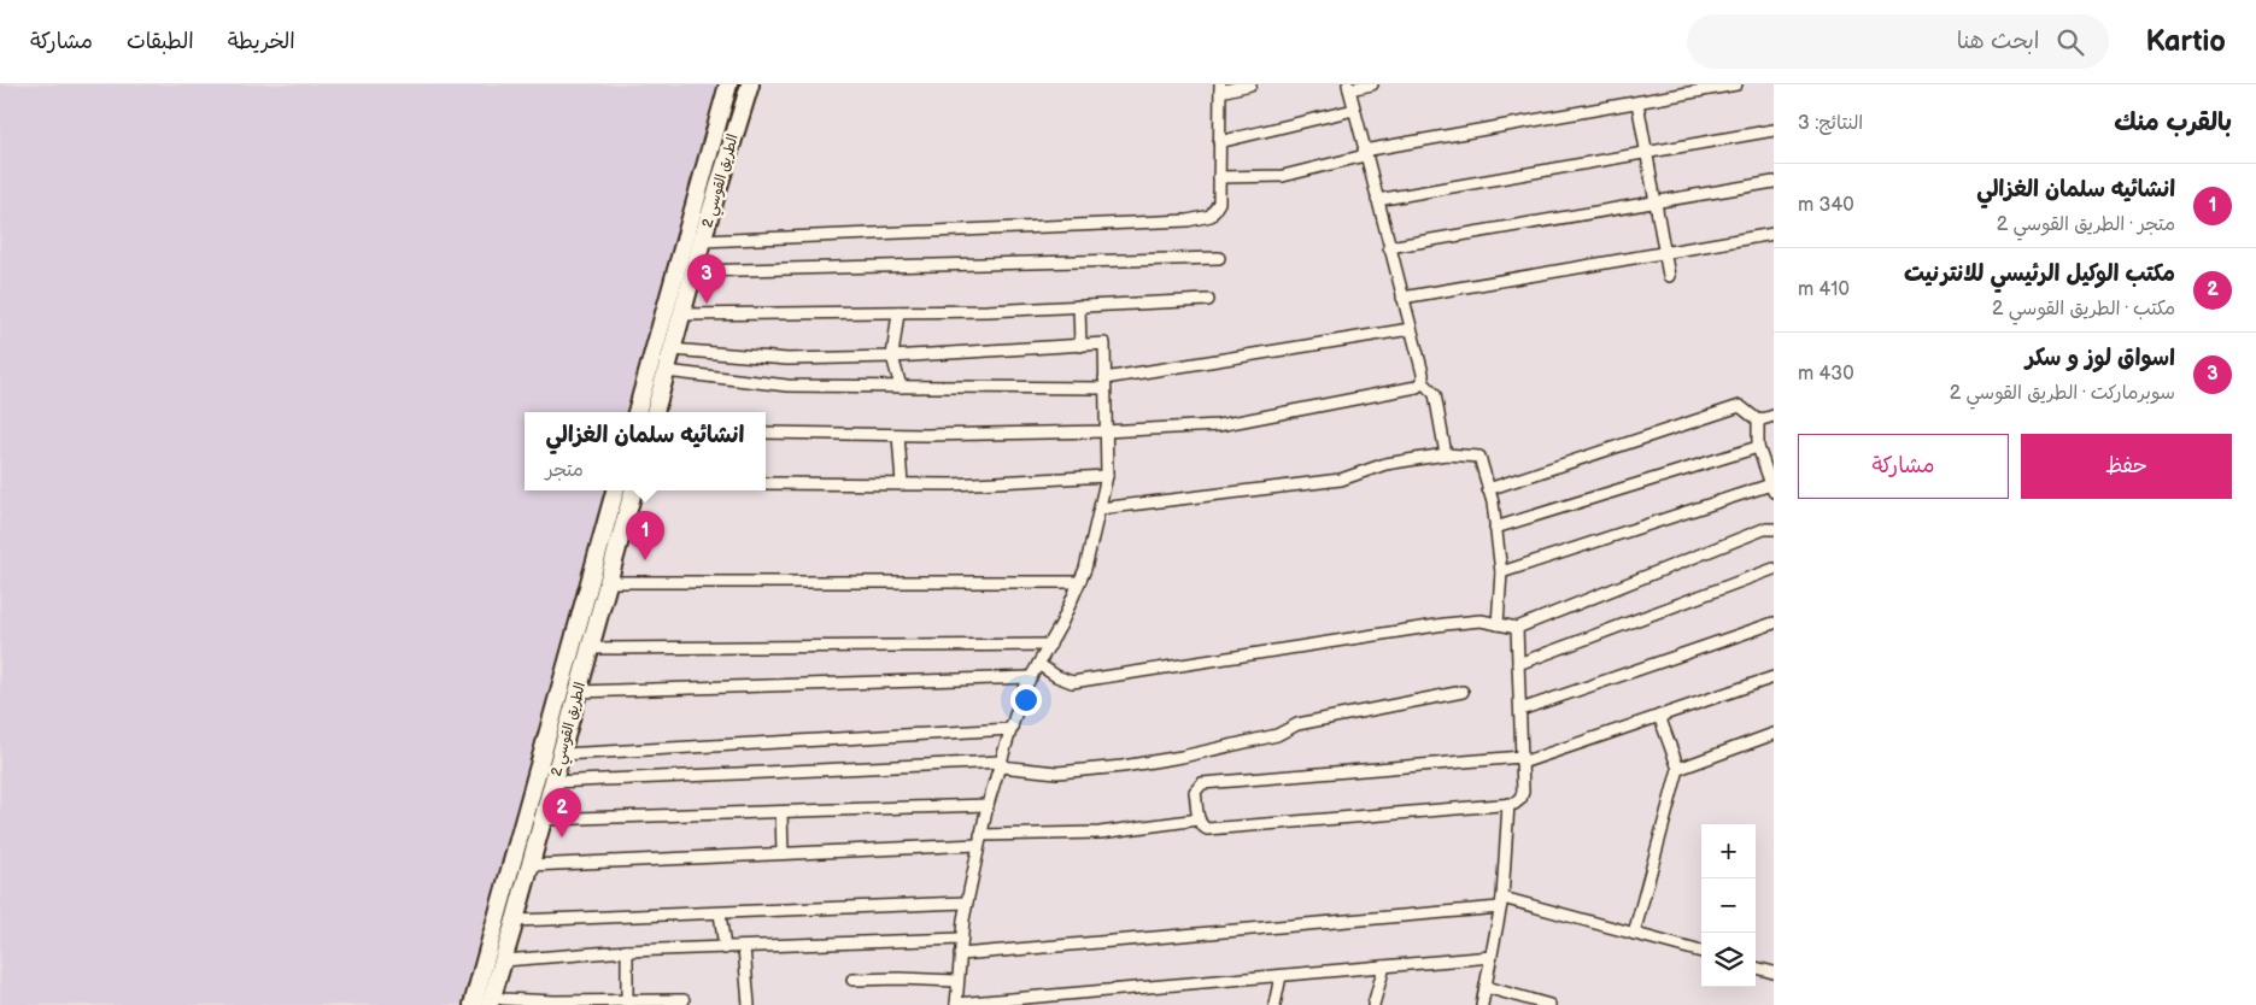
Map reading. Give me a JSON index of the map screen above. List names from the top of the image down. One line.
{"streets":{"highway":["الطريق القوسي 2"]},"page":{"header":"Kartio","search":"ابحث هنا","nav":["الخريطة","الطبقات","مشاركة"],"heading":["بالقرب منك","النتائج: 3"],"list":[{"mark":"1","name":"انشائيه سلمان الغزالي","note":"متجر · الطريق القوسي 2","value":"340 m"},{"mark":"2","name":"مكتب الوكيل الرئيسي للانترنيت","note":"مكتب · الطريق القوسي 2","value":"410 m"},{"mark":"3","name":"اسواق لوز و سكر","note":"سوبرماركت · الطريق القوسي 2","value":"430 m"}],"pins":["3","1","2"],"popup":["انشائيه سلمان الغزالي","متجر"],"buttons":["حفظ","مشاركة"],"map_buttons":["+","−"]}}
